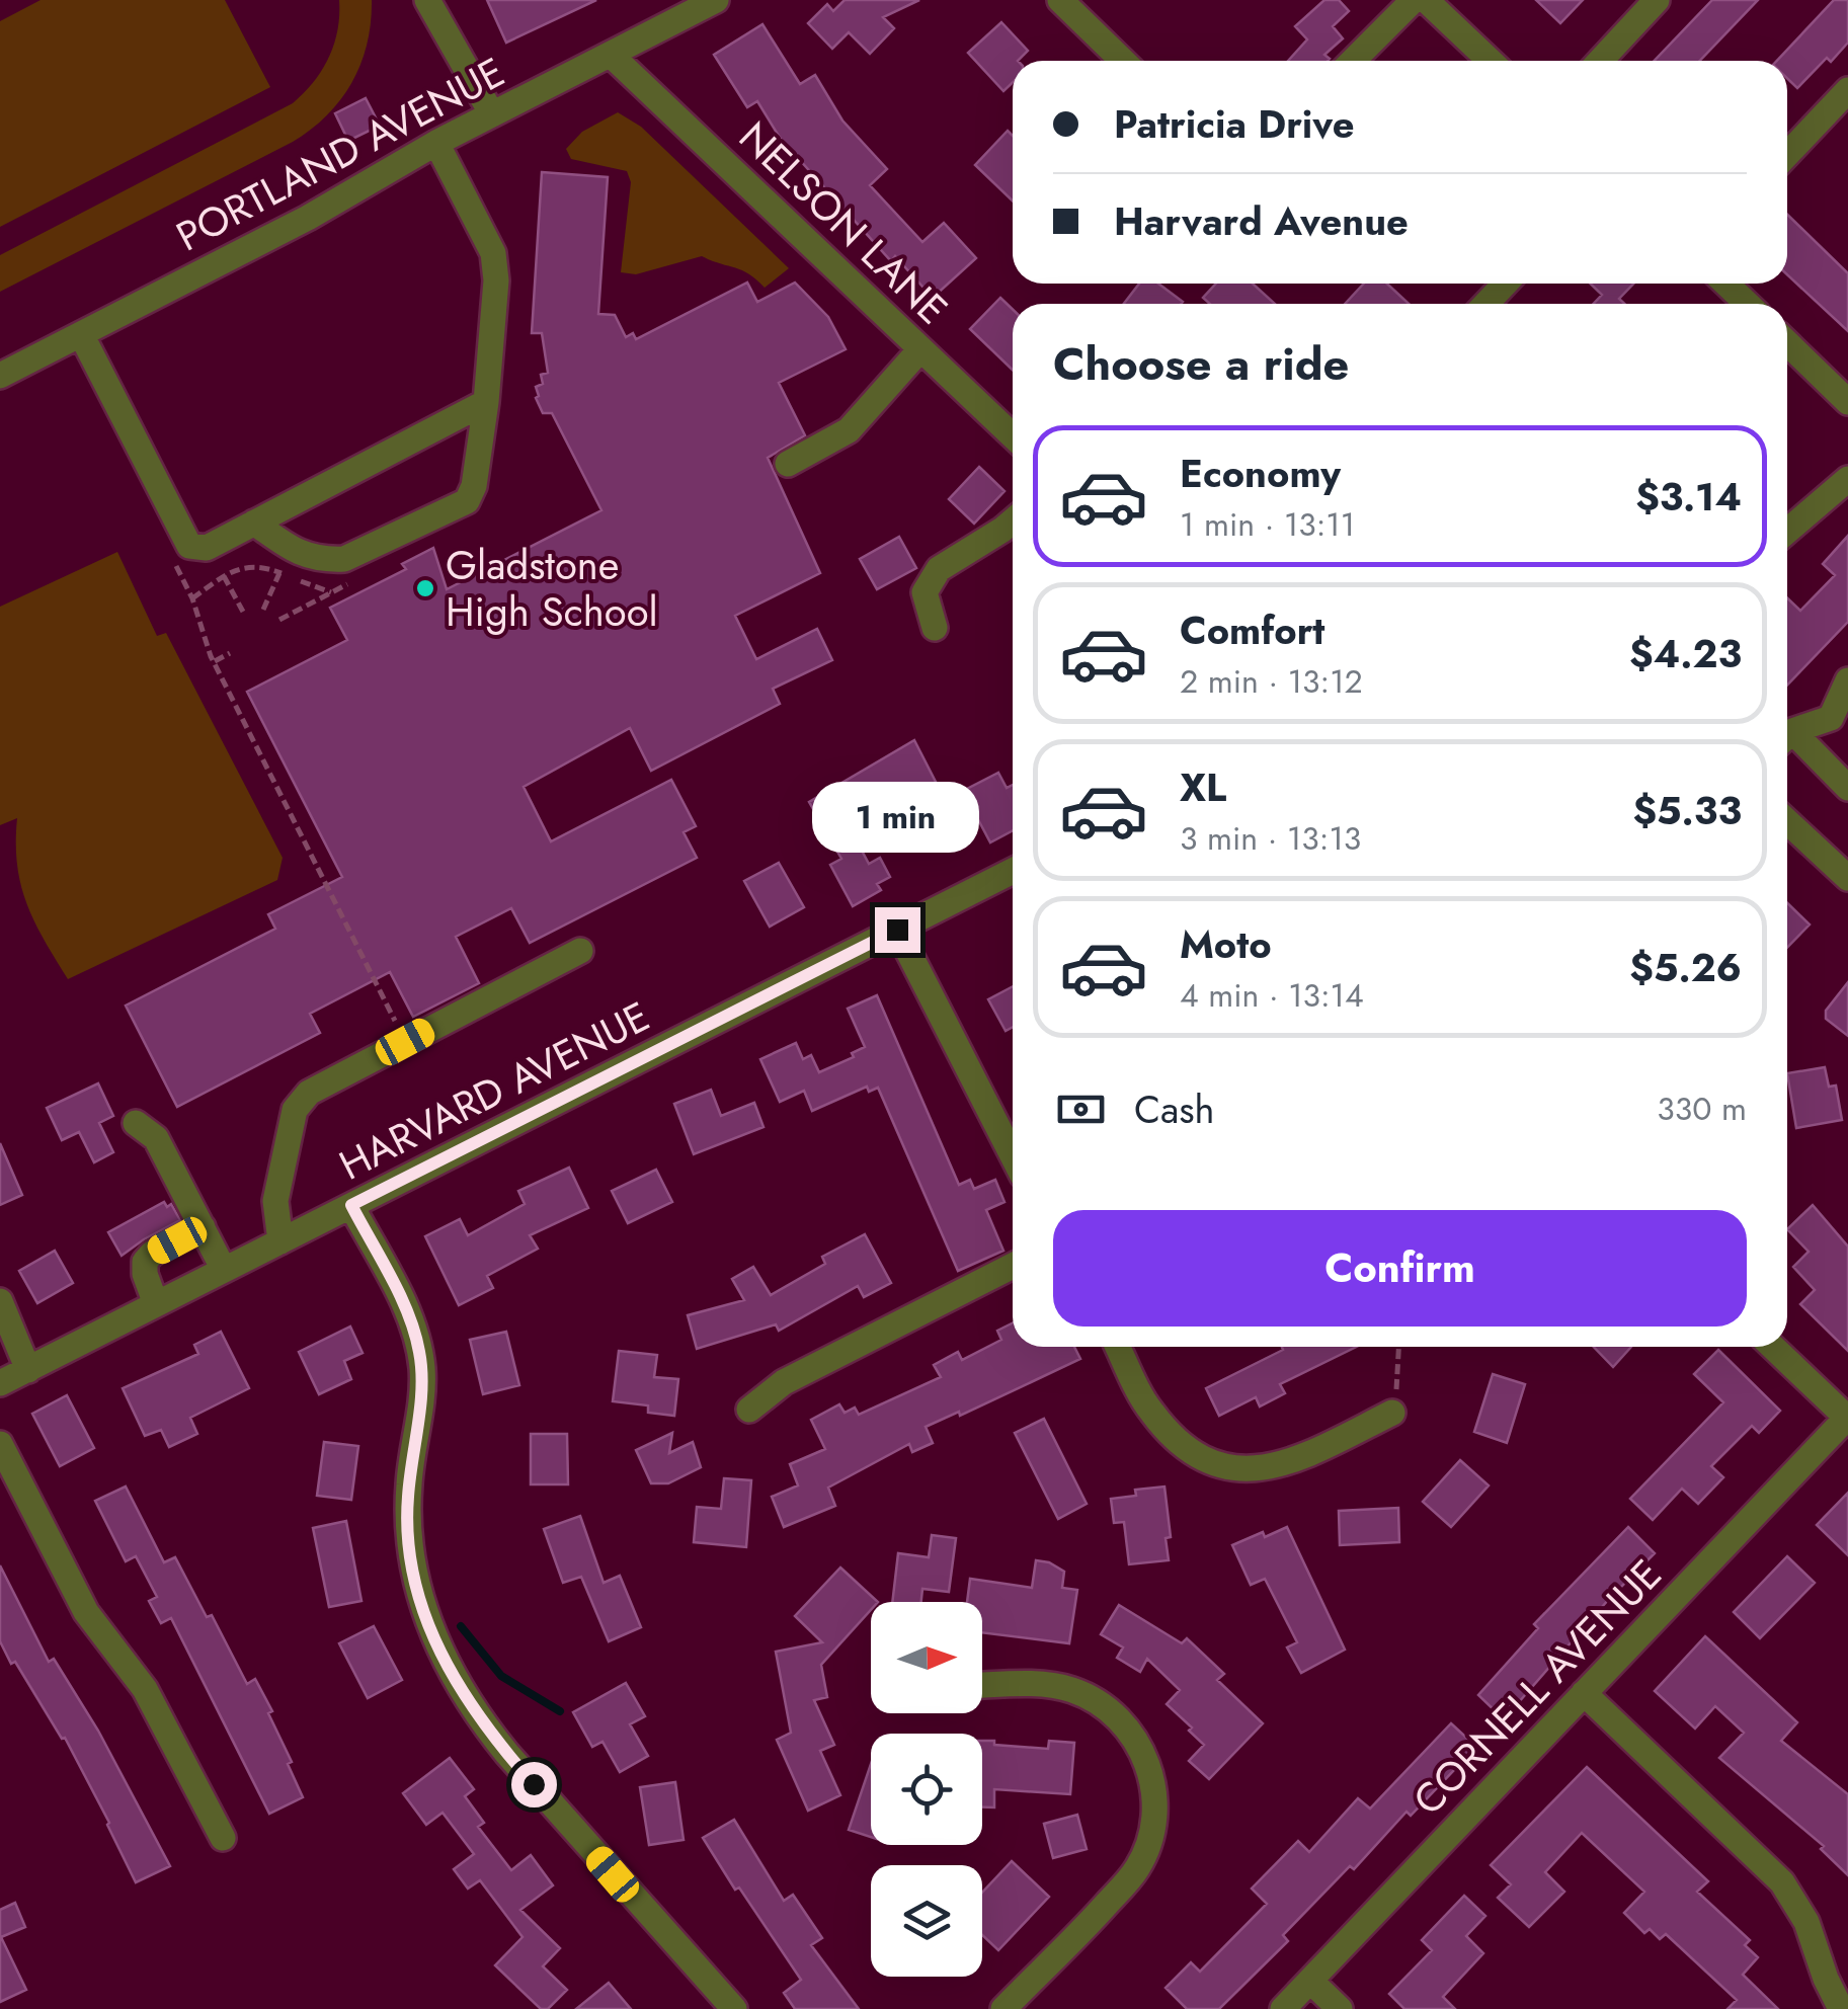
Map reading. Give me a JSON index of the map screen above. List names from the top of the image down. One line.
{"streets":{"street":["PORTLAND AVENUE","NELSON LANE","HARVARD AVENUE","CORNELL AVENUE"]},"crossings":[["PORTLAND AVENUE","NELSON LANE"]],"places":["Gladstone High School"],"north":"right","page":{"banner":["Patricia Drive","Harvard Avenue"],"heading":"Choose a ride","list":[{"name":"Economy","note":"1 min · 13:11","value":"$3.14"},{"name":"Comfort","note":"2 min · 13:12","value":"$4.23"},{"name":"XL","note":"3 min · 13:13","value":"$5.33"},{"name":"Moto","note":"4 min · 13:14","value":"$5.26"}],"bubble":"1 min","pay":["Cash","330 m"],"buttons":"Confirm"}}
